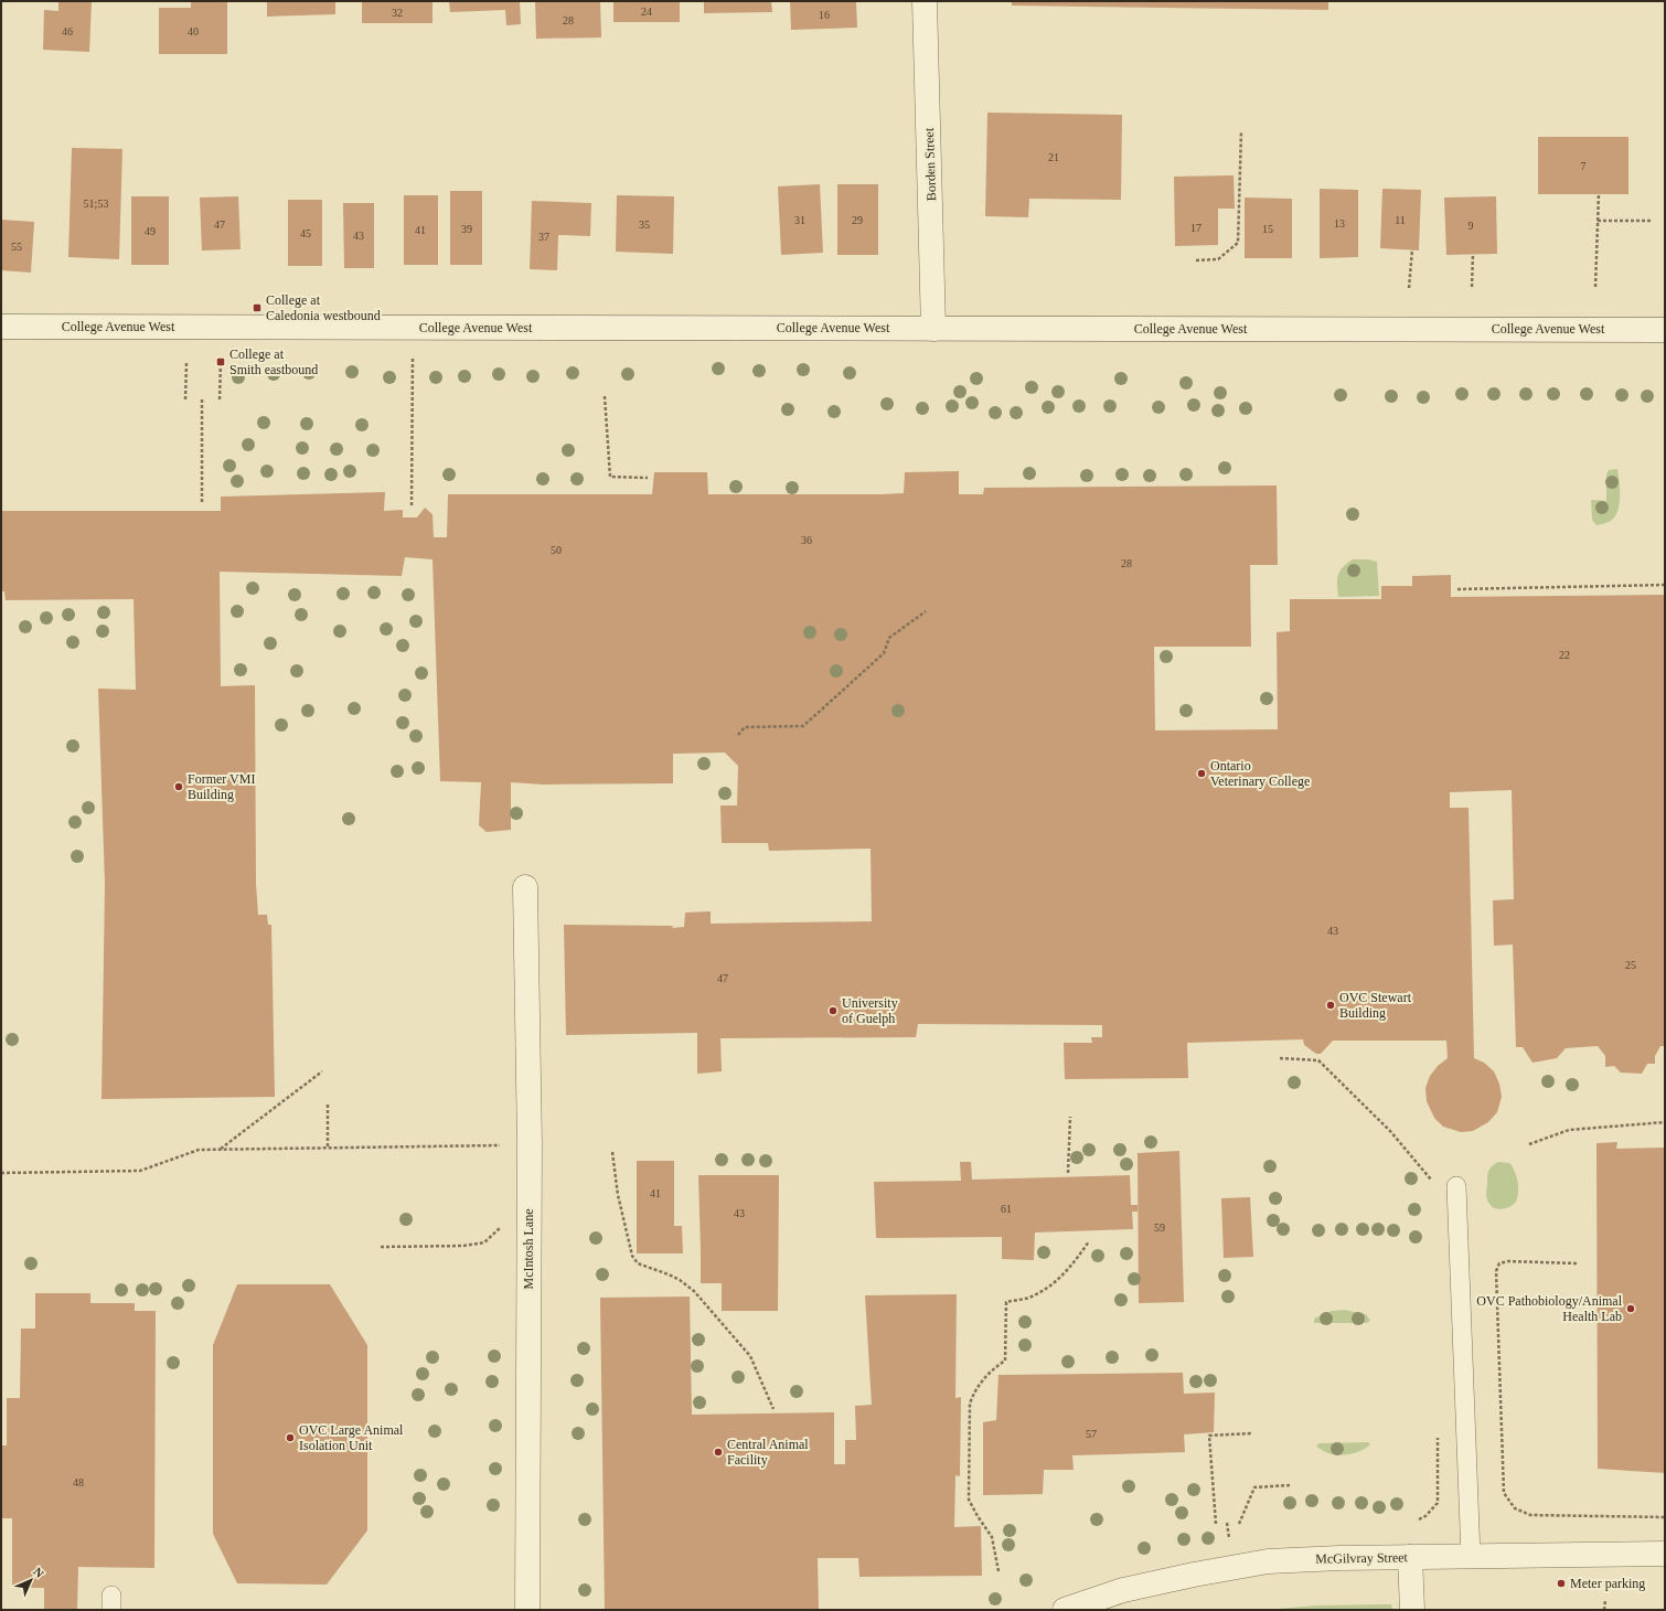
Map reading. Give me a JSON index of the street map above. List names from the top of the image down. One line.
{"streets":{"street":["Borden Street","College Avenue West","McIntosh Lane","McGilvray Street"]},"crossings":[["Borden Street","College Avenue West"]],"places":{"transit":["College at Caledonia westbound","College at Smith eastbound"],"other":["Ontario Veterinary College","Former VMI Building","OVC Stewart Building","University of Guelph","OVC Pathobiology/Animal Health Lab","OVC Large Animal Isolation Unit","Central Animal Facility","Meter parking"]},"house_numbers":["24","32","16","28","46","40","21","7","51;53","31","29","11","13","47","35","9","17","39","15","41","49","45","43","37","55","36","50","28","22","43","25","47","41","61","43","59","57","48"],"north":"top right"}
